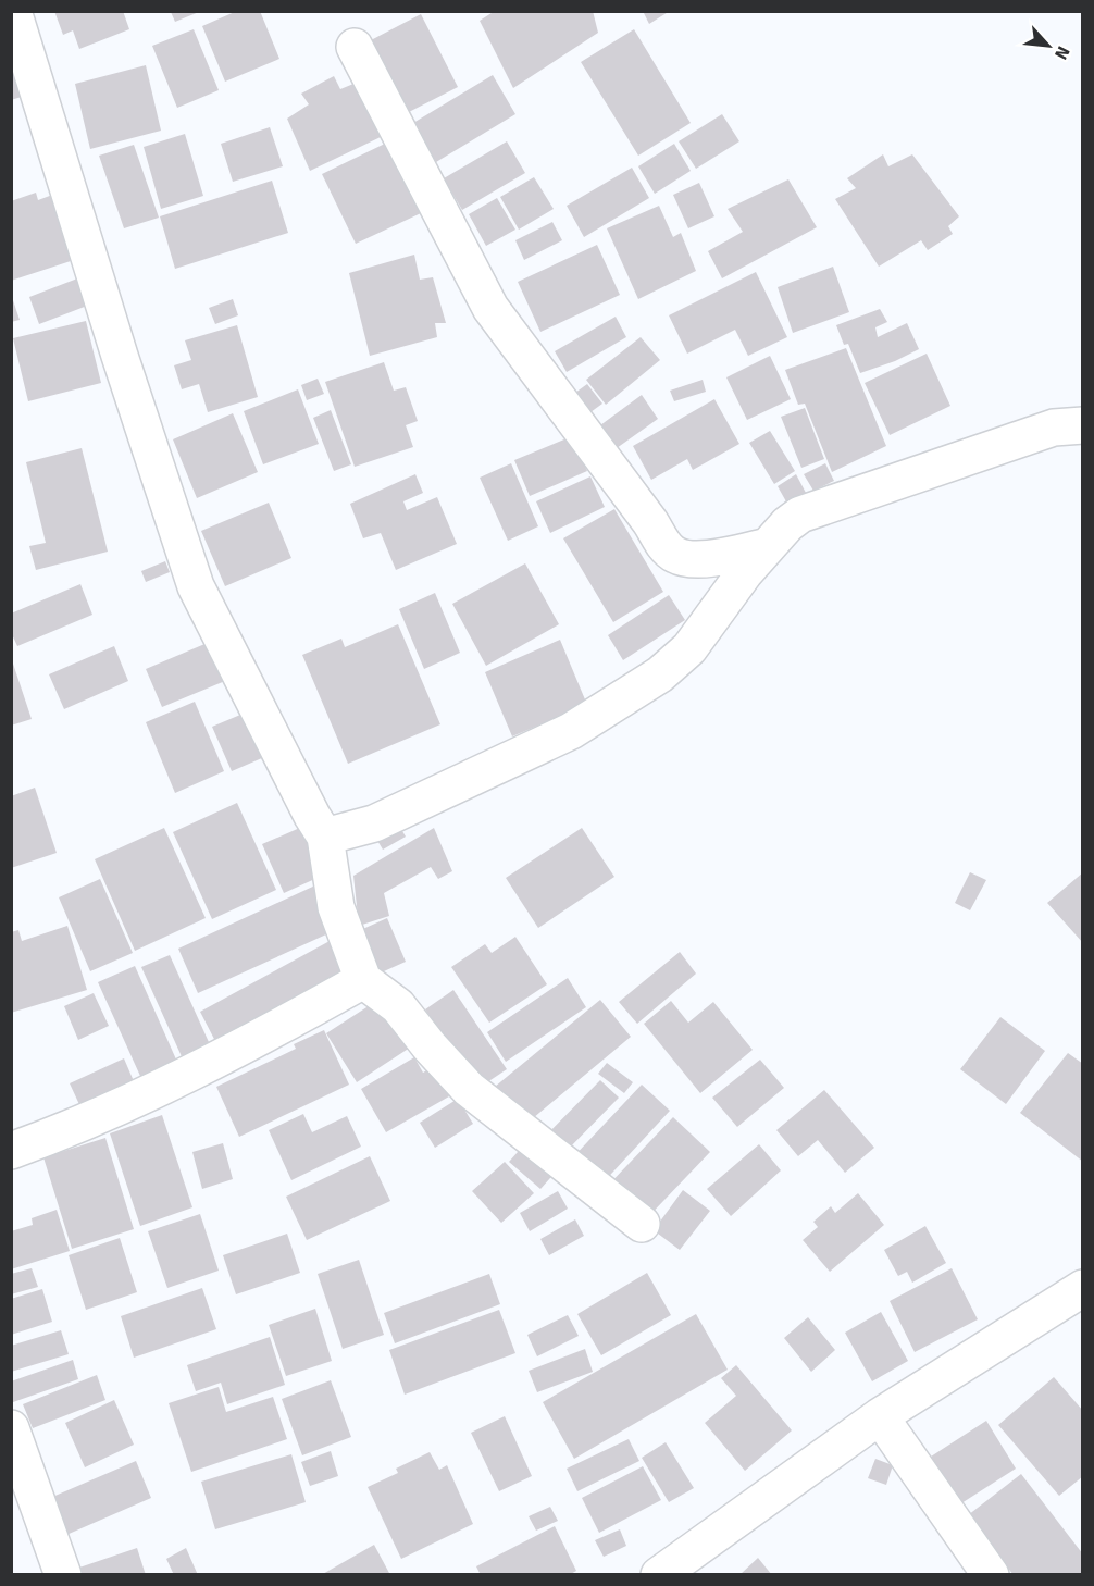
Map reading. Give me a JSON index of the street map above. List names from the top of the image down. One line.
{"north":"bottom right"}
